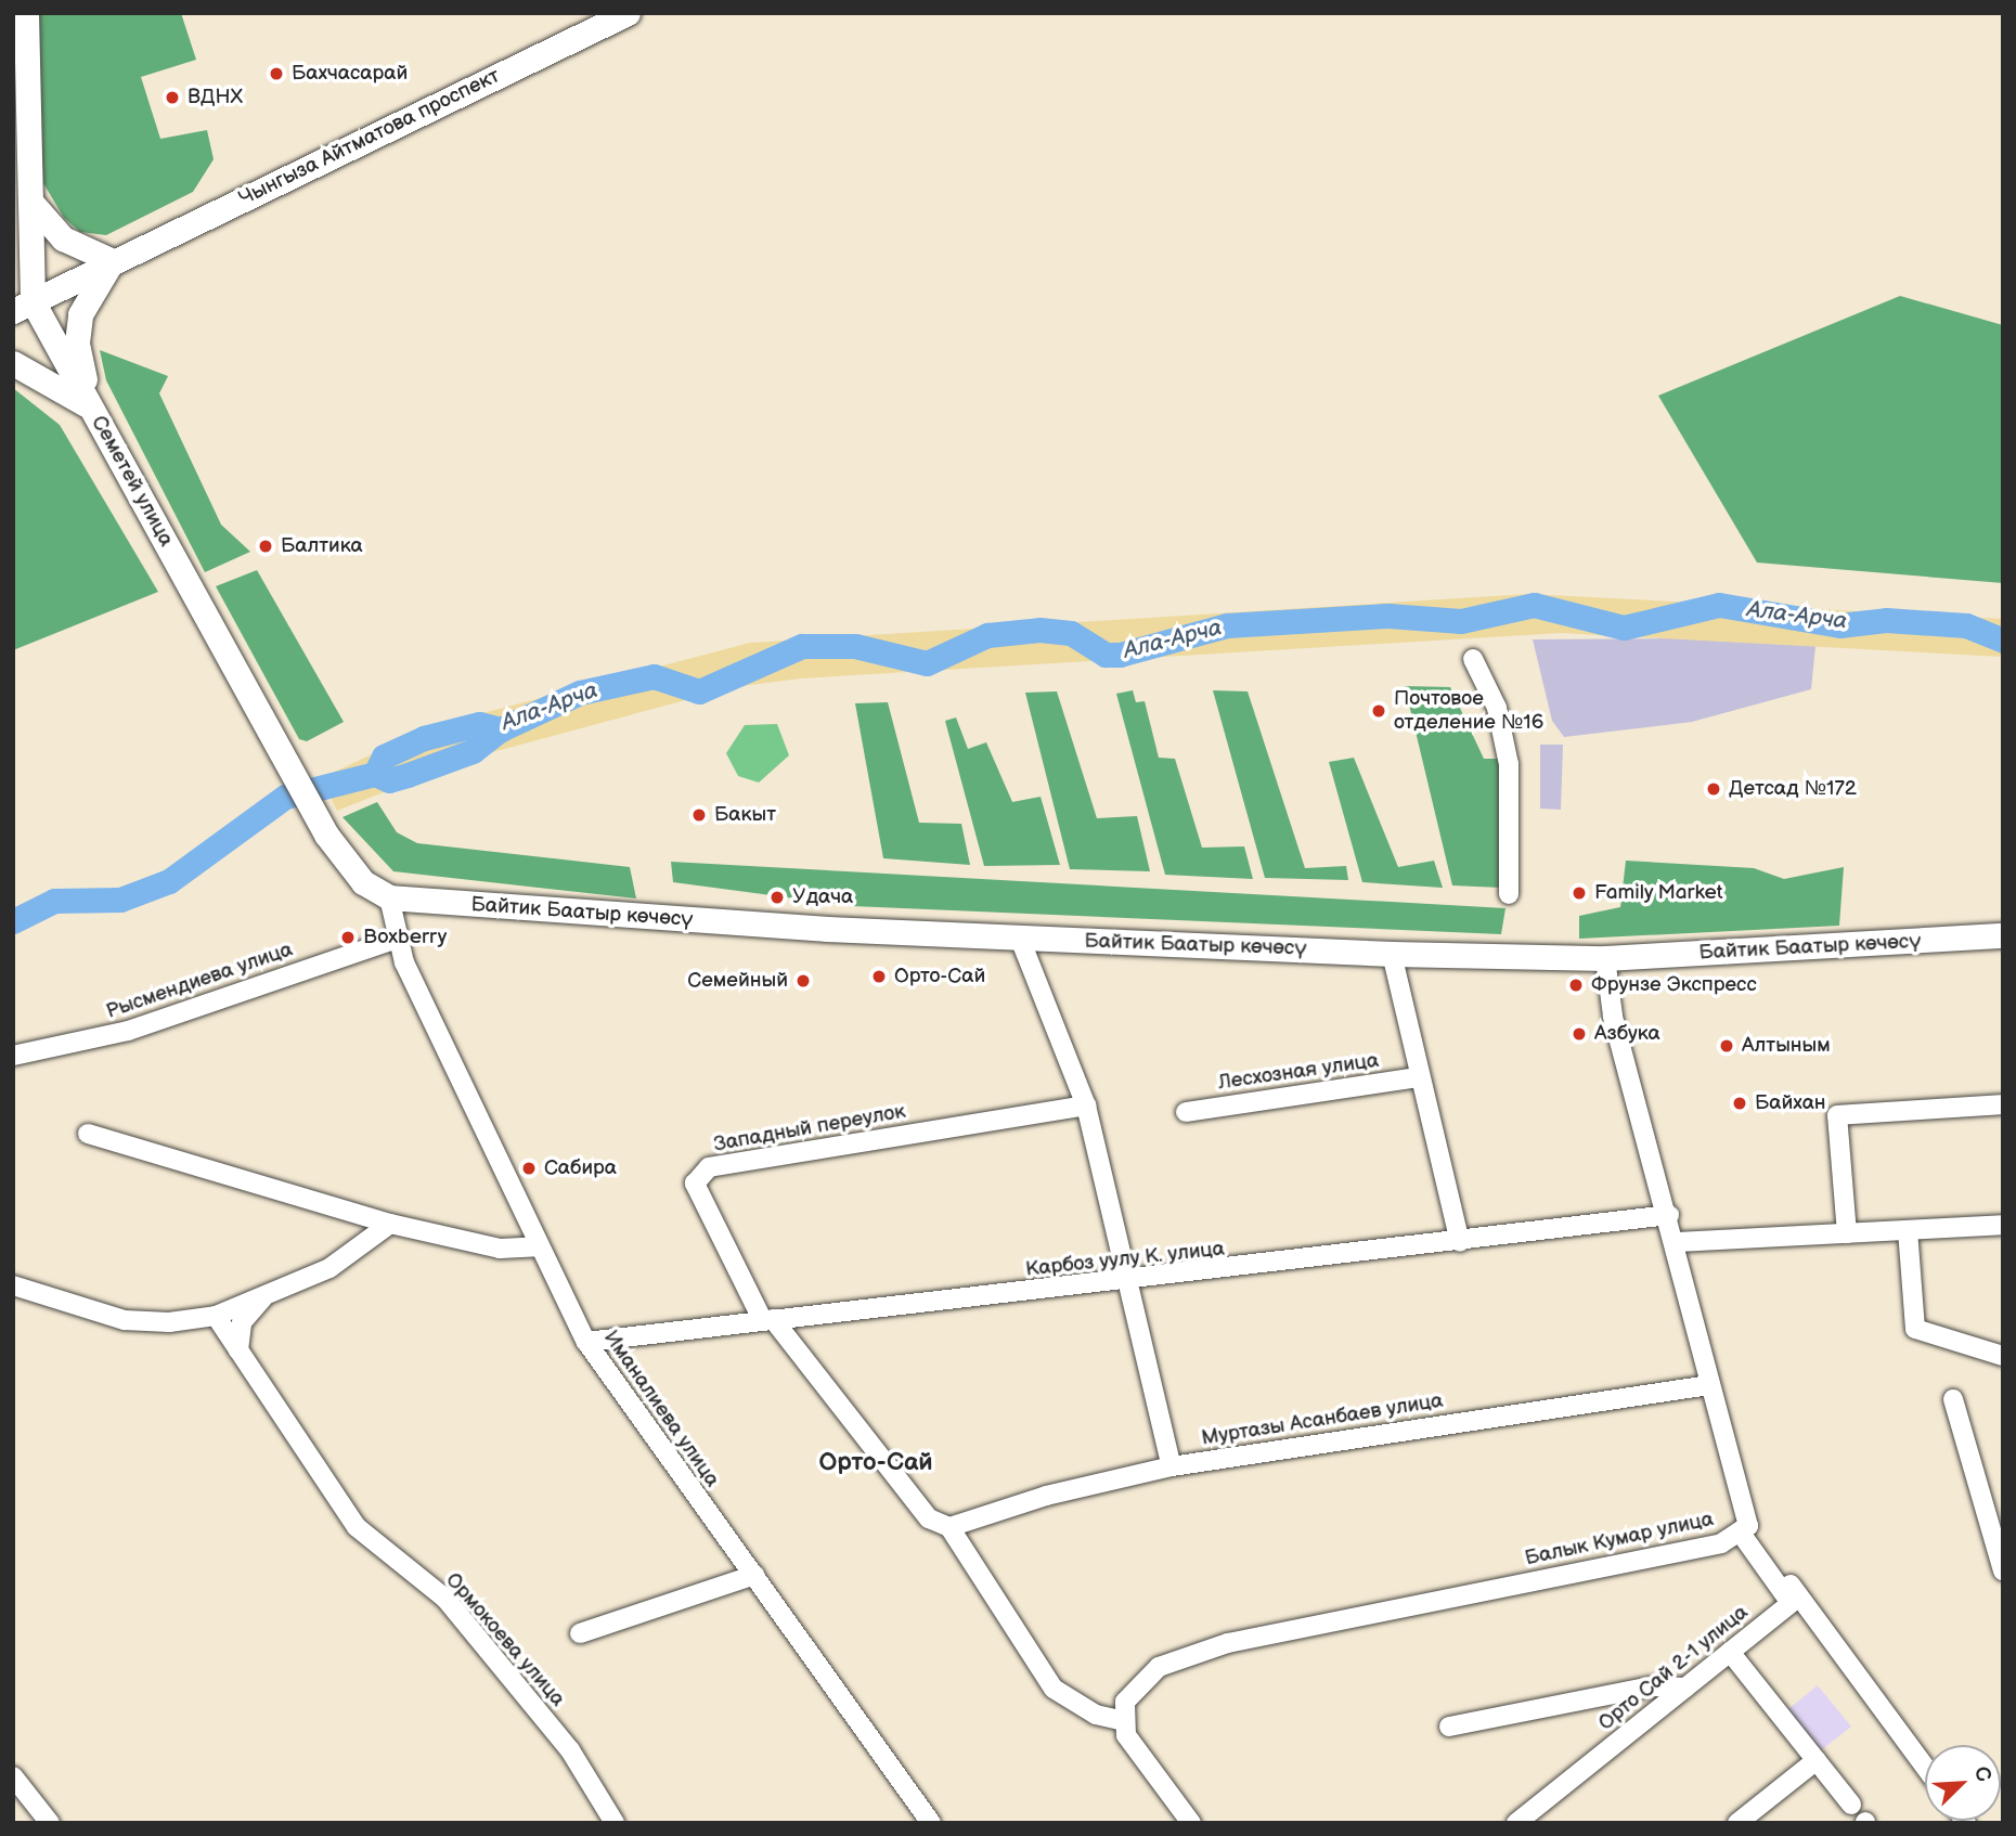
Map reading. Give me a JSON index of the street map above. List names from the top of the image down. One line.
{"streets":{"main road":["Чынгыза Айтматова проспект","Семетей улица","Байтик Баатыр көчөсү"],"street":["Рысмендиева улица","Лесхозная улица","Западный переулок","Карбоз уулу К. улица","Иманалиева улица","Муртазы Асанбаев улица","Балык Кумар улица","Ормокоева улица","Орто Сай 2-1 улица"]},"crossings":[["Чынгыза Айтматова проспект","Семетей улица"],["Семетей улица","Байтик Баатыр көчөсү"],["Семетей улица","Иманалиева улица"],["Байтик Баатыр көчөсү","Иманалиева улица"],["Байтик Баатыр көчөсү","Балык Кумар улица"],["Рысмендиева улица","Иманалиева улица"],["Западный переулок","Карбоз уулу К. улица"],["Карбоз уулу К. улица","Иманалиева улица"],["Карбоз уулу К. улица","Балык Кумар улица"],["Муртазы Асанбаев улица","Балык Кумар улица"],["Балык Кумар улица","Орто Сай 2-1 улица"]],"districts":["Орто-Сай"],"water":["Ала-Арча"],"places":["Бахчасарай","ВДНХ","Балтика","Почтовое отделение №16","Детсад №172","Бакыт","Family Market","Удача","Boxberry","Орто-Сай","Семейный","Фрунзе Экспресс","Азбука","Алтыным","Байхан","Сабира"],"north":"top right"}
